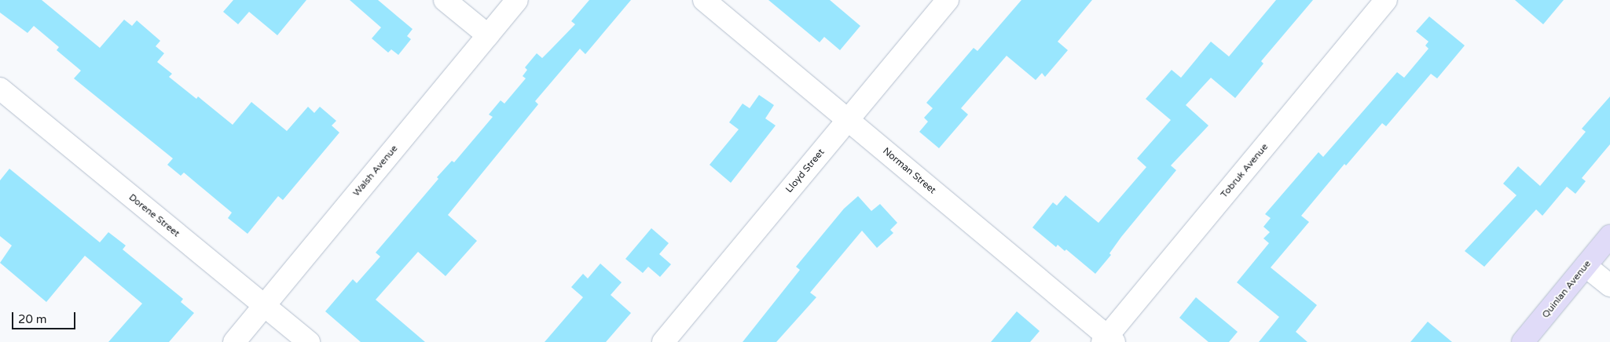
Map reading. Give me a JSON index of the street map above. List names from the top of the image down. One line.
{"streets":{"street":["Walsh Avenue","Lloyd Street","Norman Street","Tobruk Avenue","Dorene Street","Quinlan Avenue"]},"crossings":[["Walsh Avenue","Dorene Street"],["Lloyd Street","Norman Street"],["Norman Street","Tobruk Avenue"]],"scale_bar":"20 m"}
